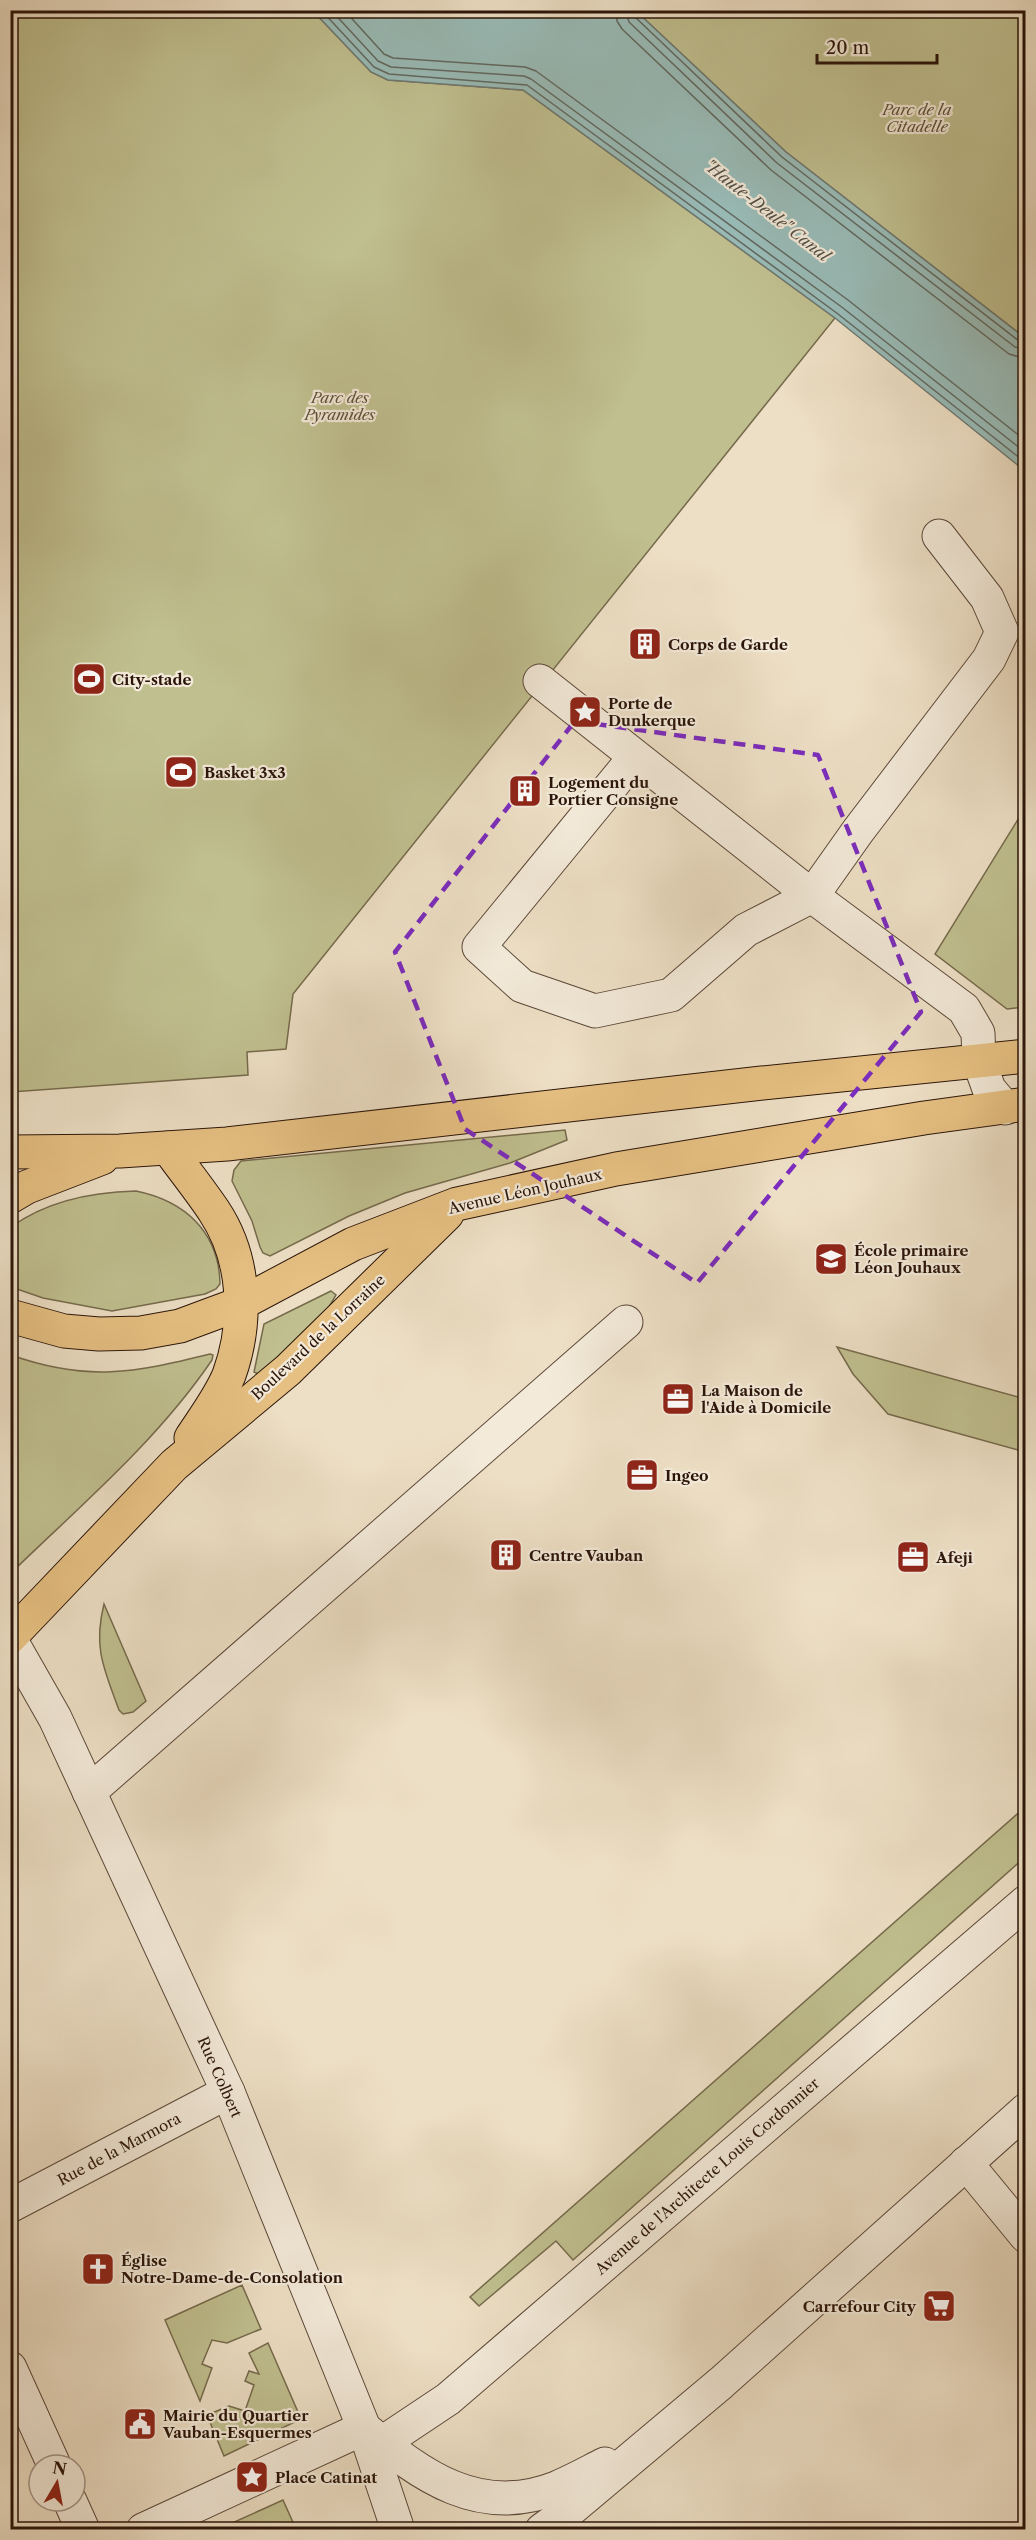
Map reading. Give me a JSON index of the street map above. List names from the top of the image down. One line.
{"streets":{"main road":["Avenue Léon Jouhaux","Boulevard de la Lorraine"],"street":["Rue Colbert","Rue de la Marmora","Avenue de l'Architecte Louis Cordonnier"]},"crossings":[["Avenue Léon Jouhaux","Boulevard de la Lorraine"],["Boulevard de la Lorraine","Rue Colbert"],["Rue Colbert","Rue de la Marmora"],["Rue Colbert","Avenue de l'Architecte Louis Cordonnier"]],"water":["\"Haute-Deule\" Canal"],"parks":["Parc de la Citadelle","Parc des Pyramides"],"places":{"building":["Corps de Garde","Logement du Portier Consigne","Centre Vauban"],"sports":["City-stade","Basket 3x3"],"place":["Porte de Dunkerque","Place Catinat"],"school or university":["École primaire Léon Jouhaux"],"office":["La Maison de l'Aide à Domicile","Ingeo","Afeji"],"church":["Église Notre-Dame-de-Consolation"],"supermarket":["Carrefour City"],"public building":["Mairie du Quartier Vauban-Esquermes"]},"scale_bar":"20 m","north":"top"}
